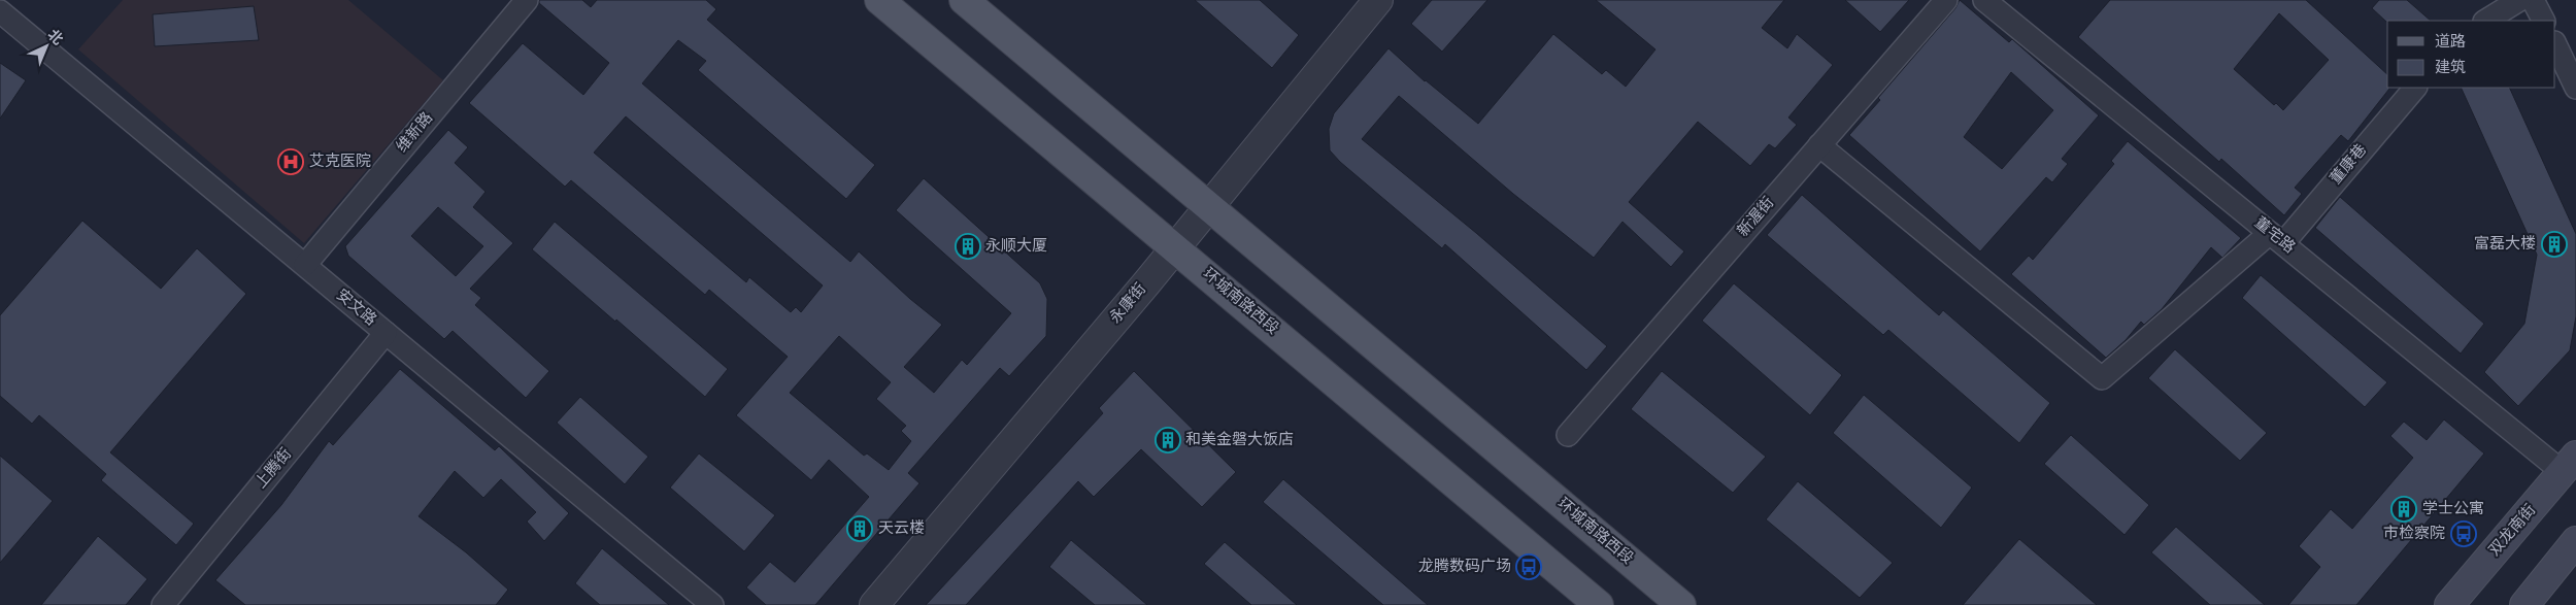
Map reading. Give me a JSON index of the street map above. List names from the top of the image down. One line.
{"streets":{"main road":["环城南路西段","双龙南街"],"street":["维新路","董康巷","新渥街","董宅路","永康街","安文路","上腾街"]},"crossings":[["维新路","安文路"],["董康巷","新渥街"],["董康巷","董宅路"],["董宅路","双龙南街"],["环城南路西段","永康街"],["安文路","上腾街"]],"places":{"hospital":["艾克医院"],"building":["富磊大楼","永顺大厦","和美金磐大饭店","学士公寓","天云楼"],"bus stop":["市检察院","龙腾数码广场"]},"legend":["道路","建筑"],"north":"top right"}
